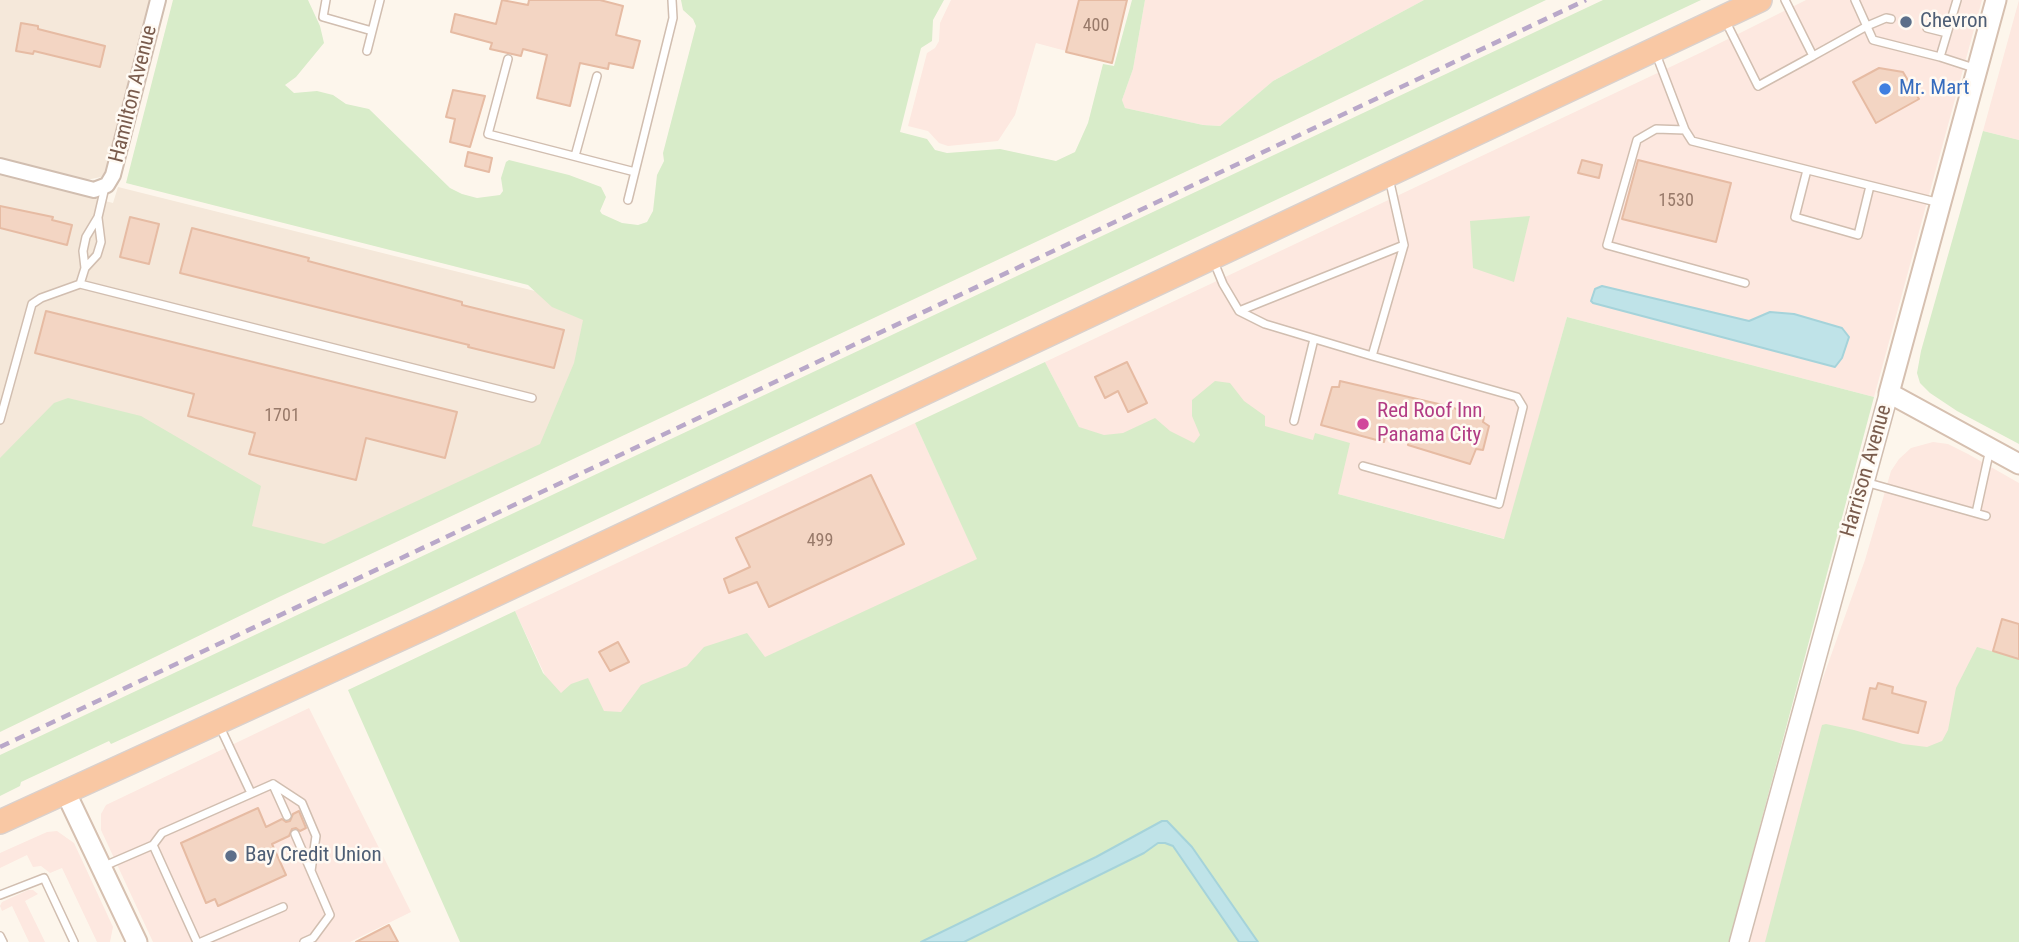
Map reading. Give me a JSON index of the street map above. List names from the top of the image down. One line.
{"streets":{"main road":["Harrison Avenue"],"street":["Hamilton Avenue"]},"places":["Chevron","Mr. Mart","Red Roof Inn Panama City","Bay Credit Union"],"house_numbers":["400","1530","1701","499"]}
